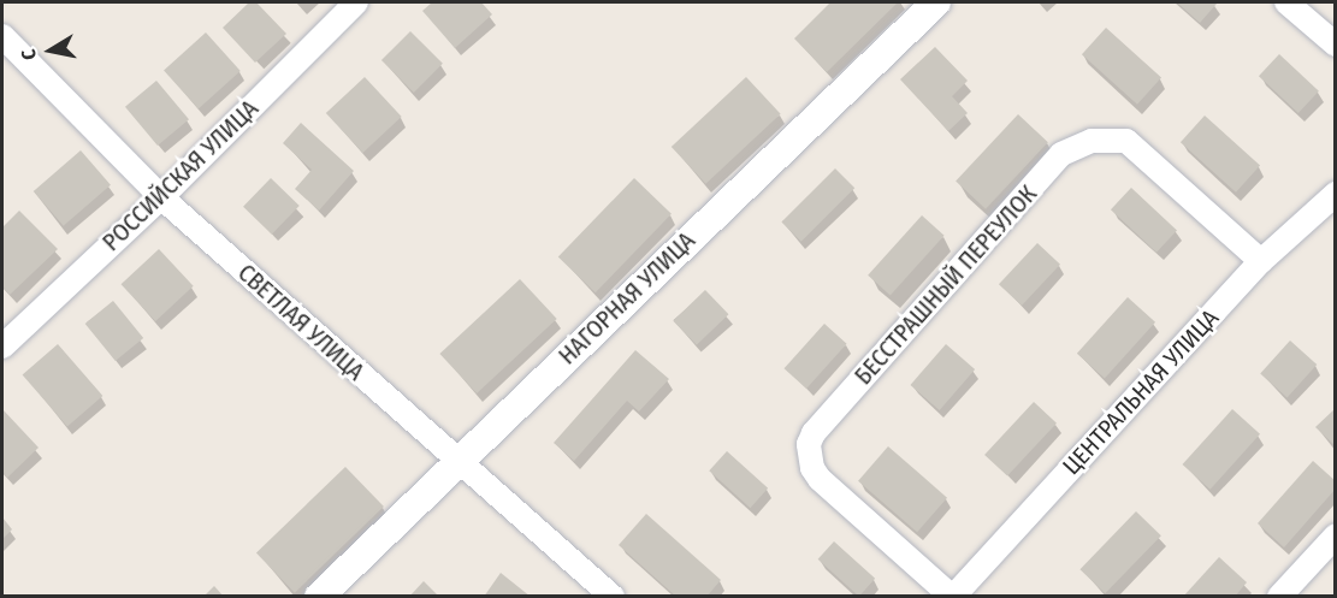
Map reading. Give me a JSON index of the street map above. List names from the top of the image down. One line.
{"streets":{"street":["РОССИЙСКАЯ УЛИЦА","БЕССТРАШНЫЙ ПЕРЕУЛОК","НАГОРНАЯ УЛИЦА","СВЕТЛАЯ УЛИЦА","ЦЕНТРАЛЬНАЯ УЛИЦА"]},"crossings":[["РОССИЙСКАЯ УЛИЦА","СВЕТЛАЯ УЛИЦА"],["БЕССТРАШНЫЙ ПЕРЕУЛОК","ЦЕНТРАЛЬНАЯ УЛИЦА"],["НАГОРНАЯ УЛИЦА","СВЕТЛАЯ УЛИЦА"]],"north":"left"}
